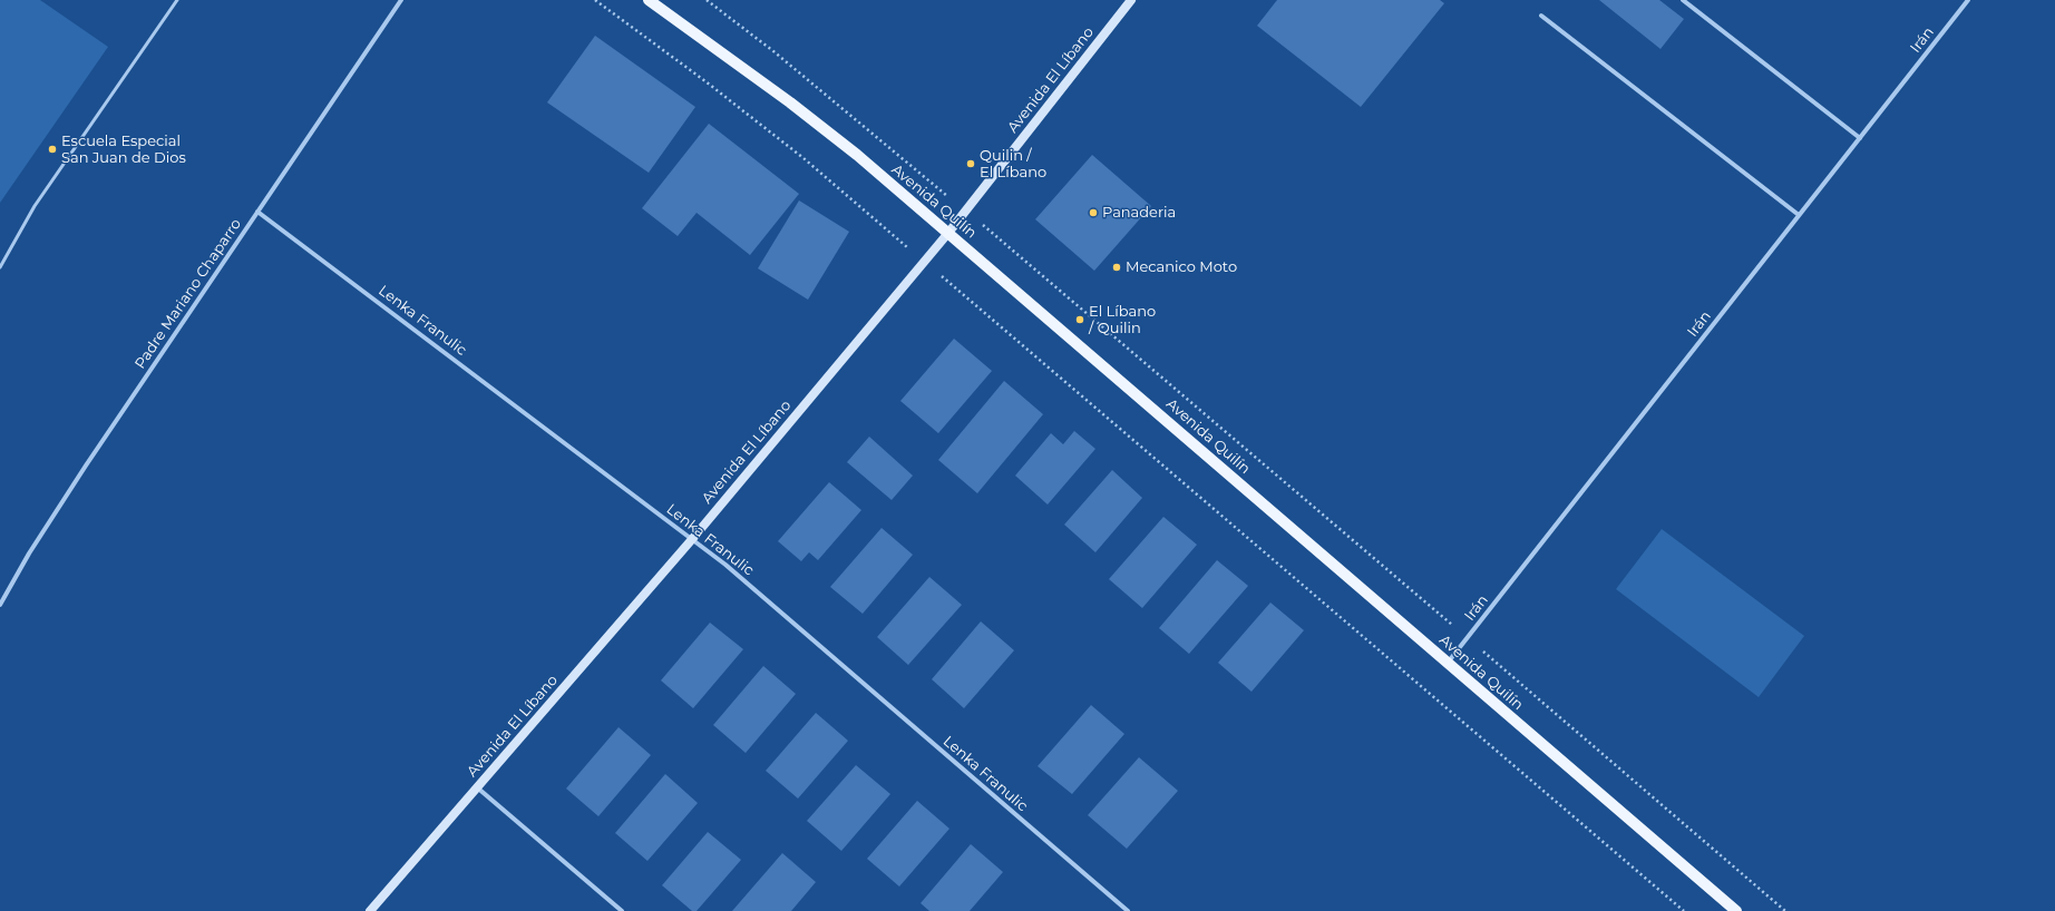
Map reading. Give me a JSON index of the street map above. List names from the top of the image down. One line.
{"streets":{"main road":["Avenida El Líbano","Avenida Quilín"],"street":["Irán","Padre Mariano Chaparro","Lenka Franulic"]},"crossings":[["Irán","Avenida Quilín"],["Avenida El Líbano","Avenida Quilín"],["Avenida El Líbano","Lenka Franulic"],["Padre Mariano Chaparro","Lenka Franulic"]],"places":["Escuela Especial San Juan de Dios","Quilin / El Líbano","Panaderia","Mecanico Moto","El Líbano / Quilin"]}
